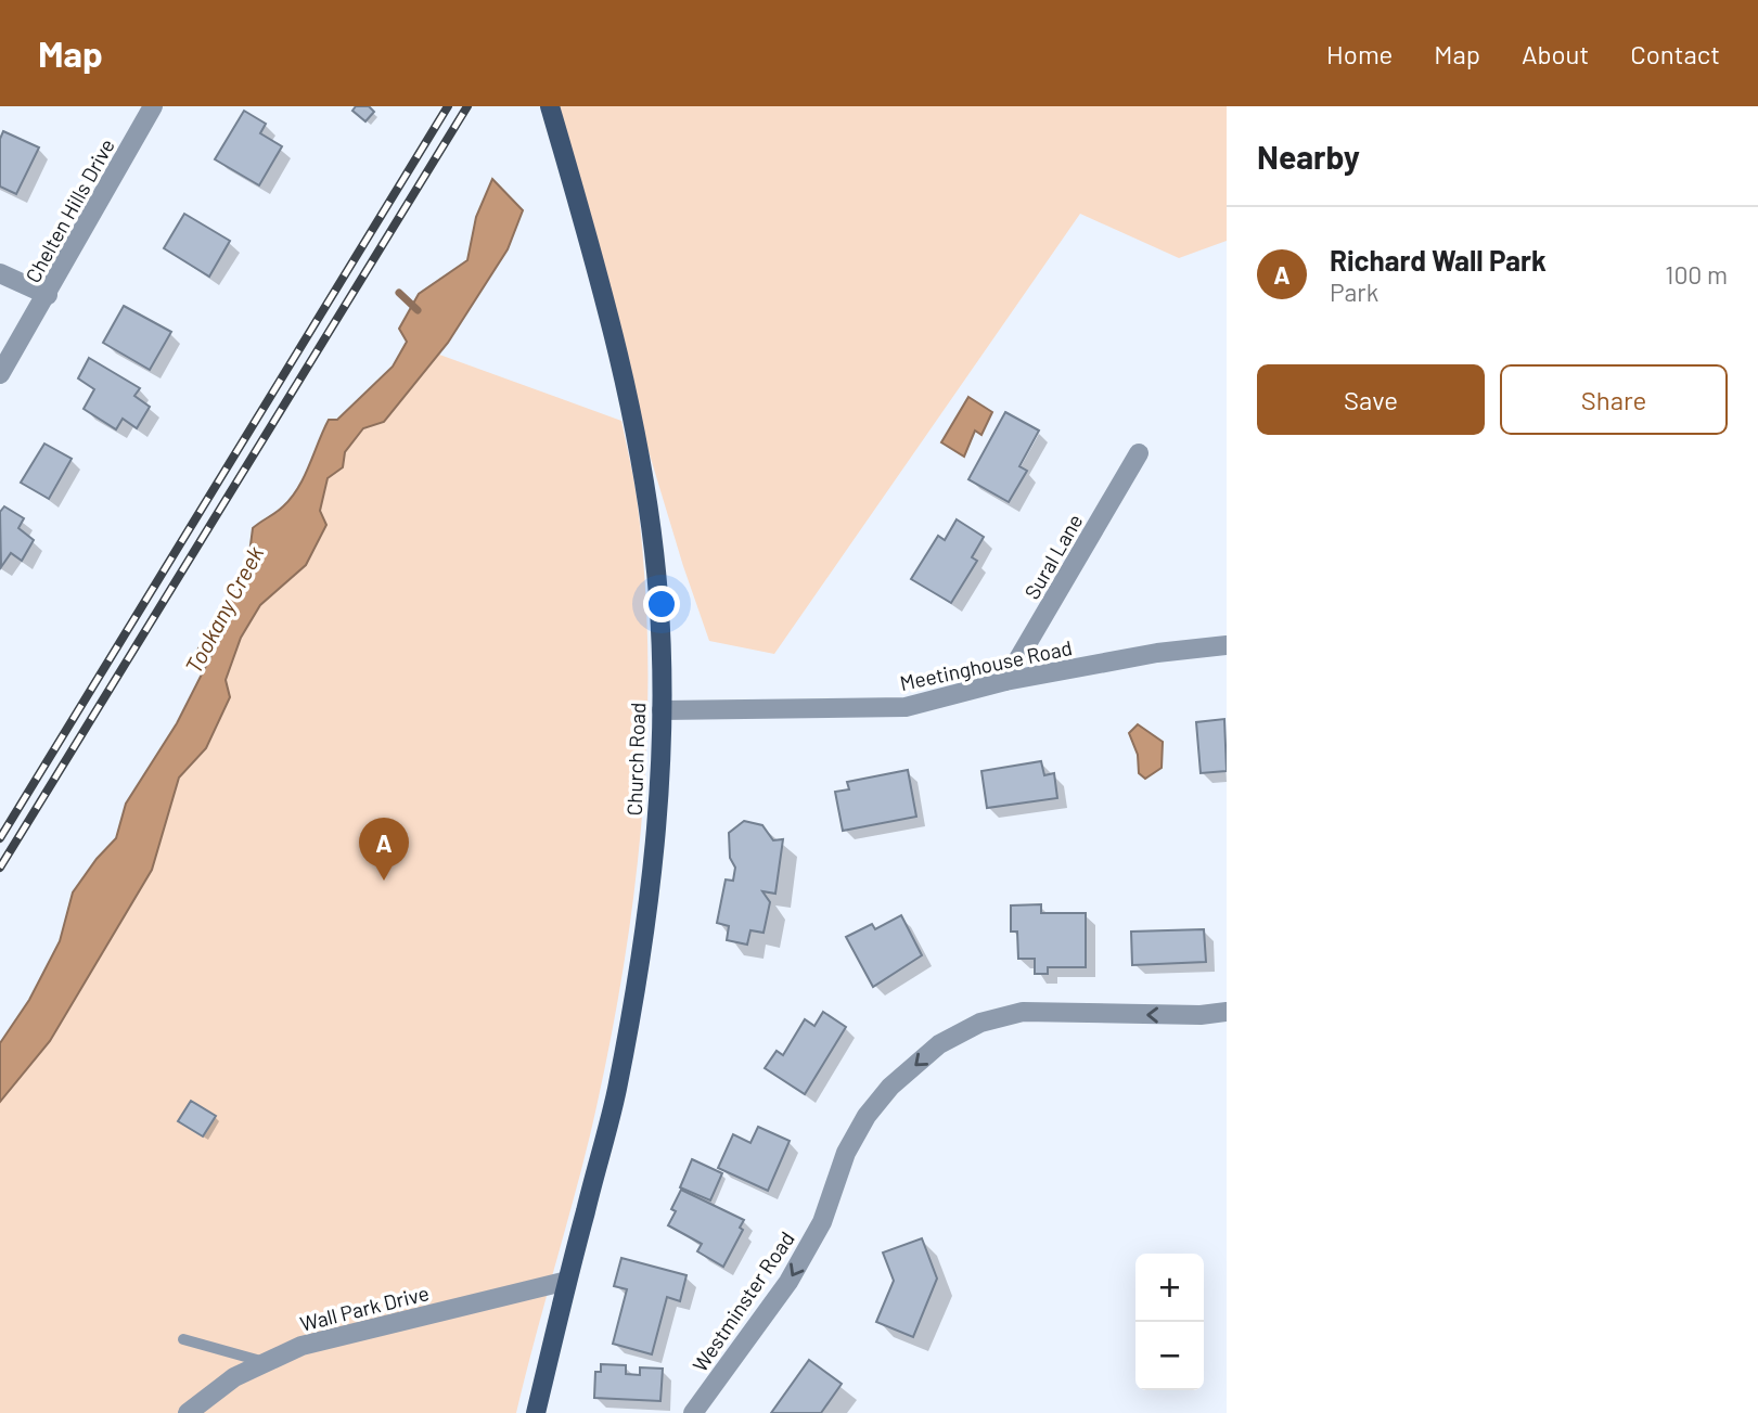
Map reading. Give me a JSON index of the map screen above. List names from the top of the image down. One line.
{"streets":{"main road":["Church Road"],"street":["Chelten Hills Drive","Sural Lane","Meetinghouse Road","Westminster Road","Wall Park Drive"]},"crossings":[["Sural Lane","Meetinghouse Road"],["Meetinghouse Road","Church Road"],["Church Road","Wall Park Drive"]],"one_way":["Westminster Road"],"water":["Tookany Creek"],"page":{"header":"Map","nav":["Home","Map","About","Contact"],"heading":"Nearby","list":[{"mark":"A","name":"Richard Wall Park","note":"Park","value":"100 m"}],"buttons":["Save","Share"],"pins":"A","map_buttons":["+","−"]}}
